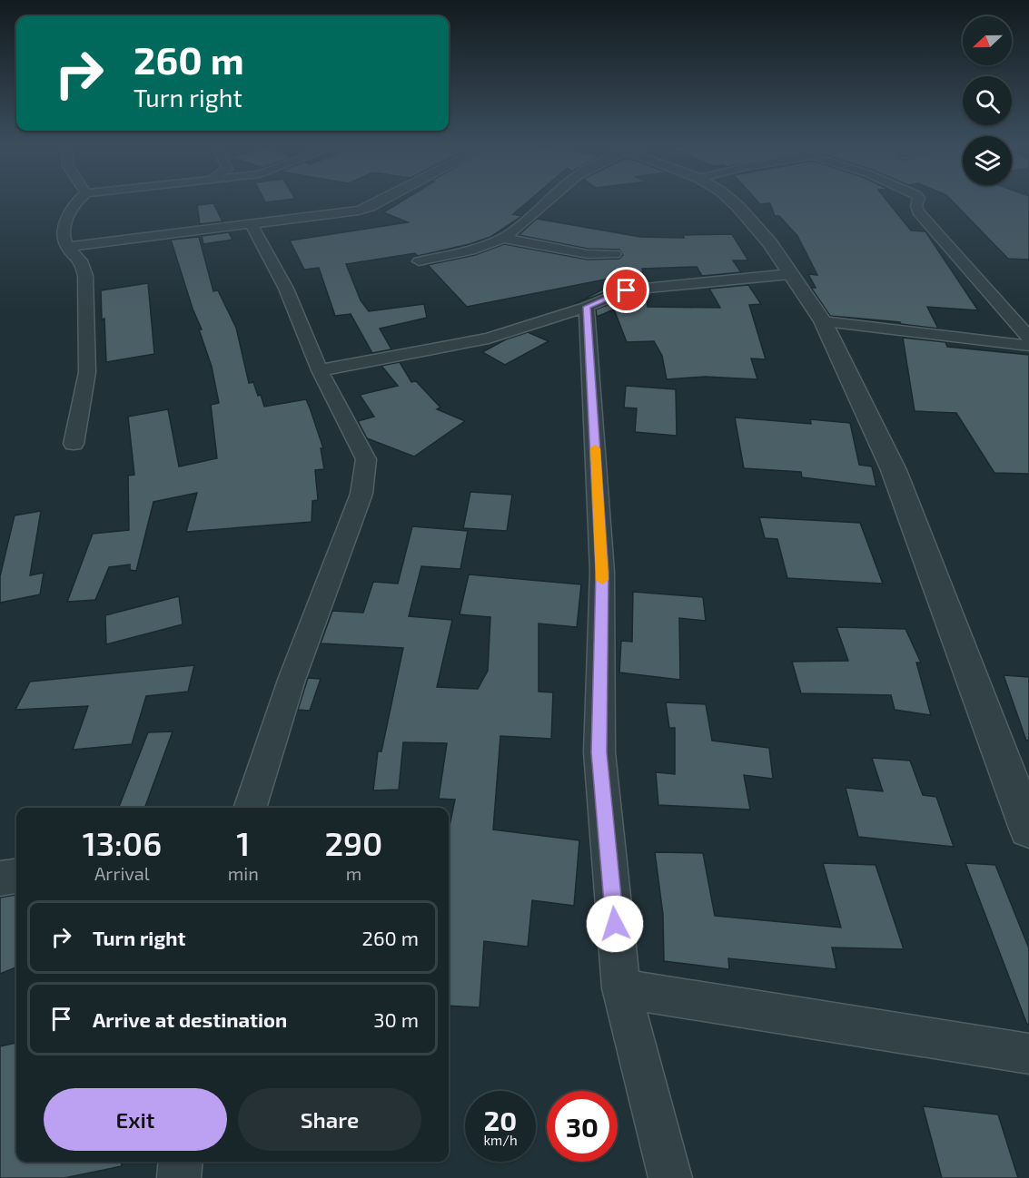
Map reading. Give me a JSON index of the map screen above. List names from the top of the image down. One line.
{"north":"left","page":{"turn":["260 m","Turn right"],"eta":["13:06","Arrival","1","min","290","m"],"list":[{"name":"Turn right","value":"260 m"},{"name":"Arrive at destination","value":"30 m"}],"buttons":["Exit","Share"],"speed":"20 km/h","limit":"30"}}
